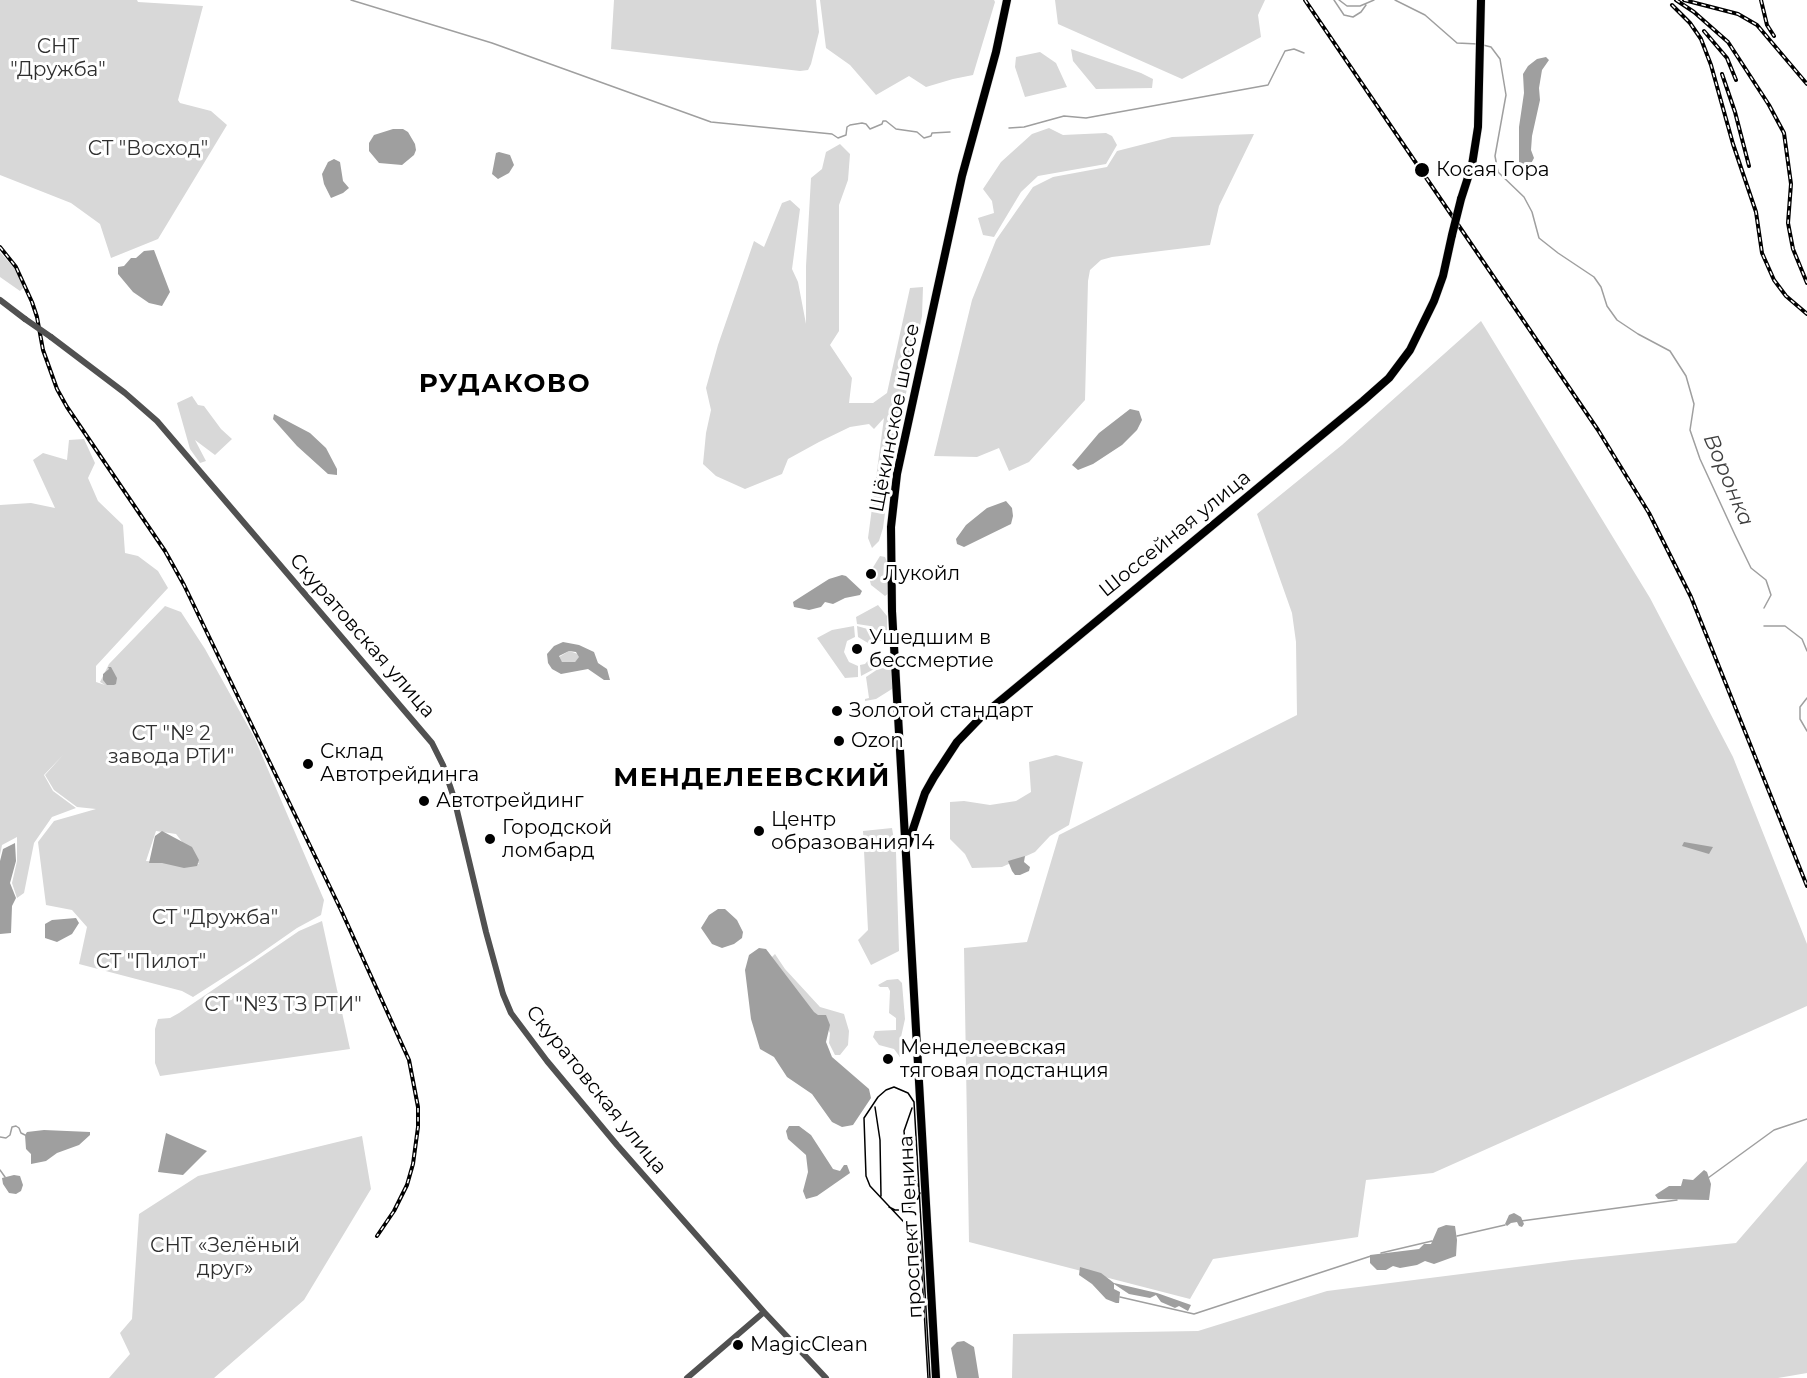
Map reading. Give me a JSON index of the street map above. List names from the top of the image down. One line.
{"streets":{"main road":["Щёкинское шоссе","Шоссейная улица","проспект Ленина"],"street":["Скуратовская улица"]},"crossings":[["Щёкинское шоссе","Шоссейная улица"],["Щёкинское шоссе","проспект Ленина"],["Шоссейная улица","проспект Ленина"]],"districts":["РУДАКОВО","МЕНДЕЛЕЕВСКИЙ"],"water":["Воронка"],"parks":["СНТ \"Дружба\"","СТ \"Восход\"","СТ \"№ 2 завода РТИ\"","СТ \"Дружба\"","СТ \"Пилот\"","СТ \"№3 ТЗ РТИ\"","СНТ «Зелёный друг»"],"places":["Косая Гора","Лукойл","Ушедшим в бессмертие","Золотой стандарт","Ozon","Склад Автотрейдинга","Автотрейдинг","Центр образования 14","Городской ломбард","Менделеевская тяговая подстанция","MagicClean"]}
